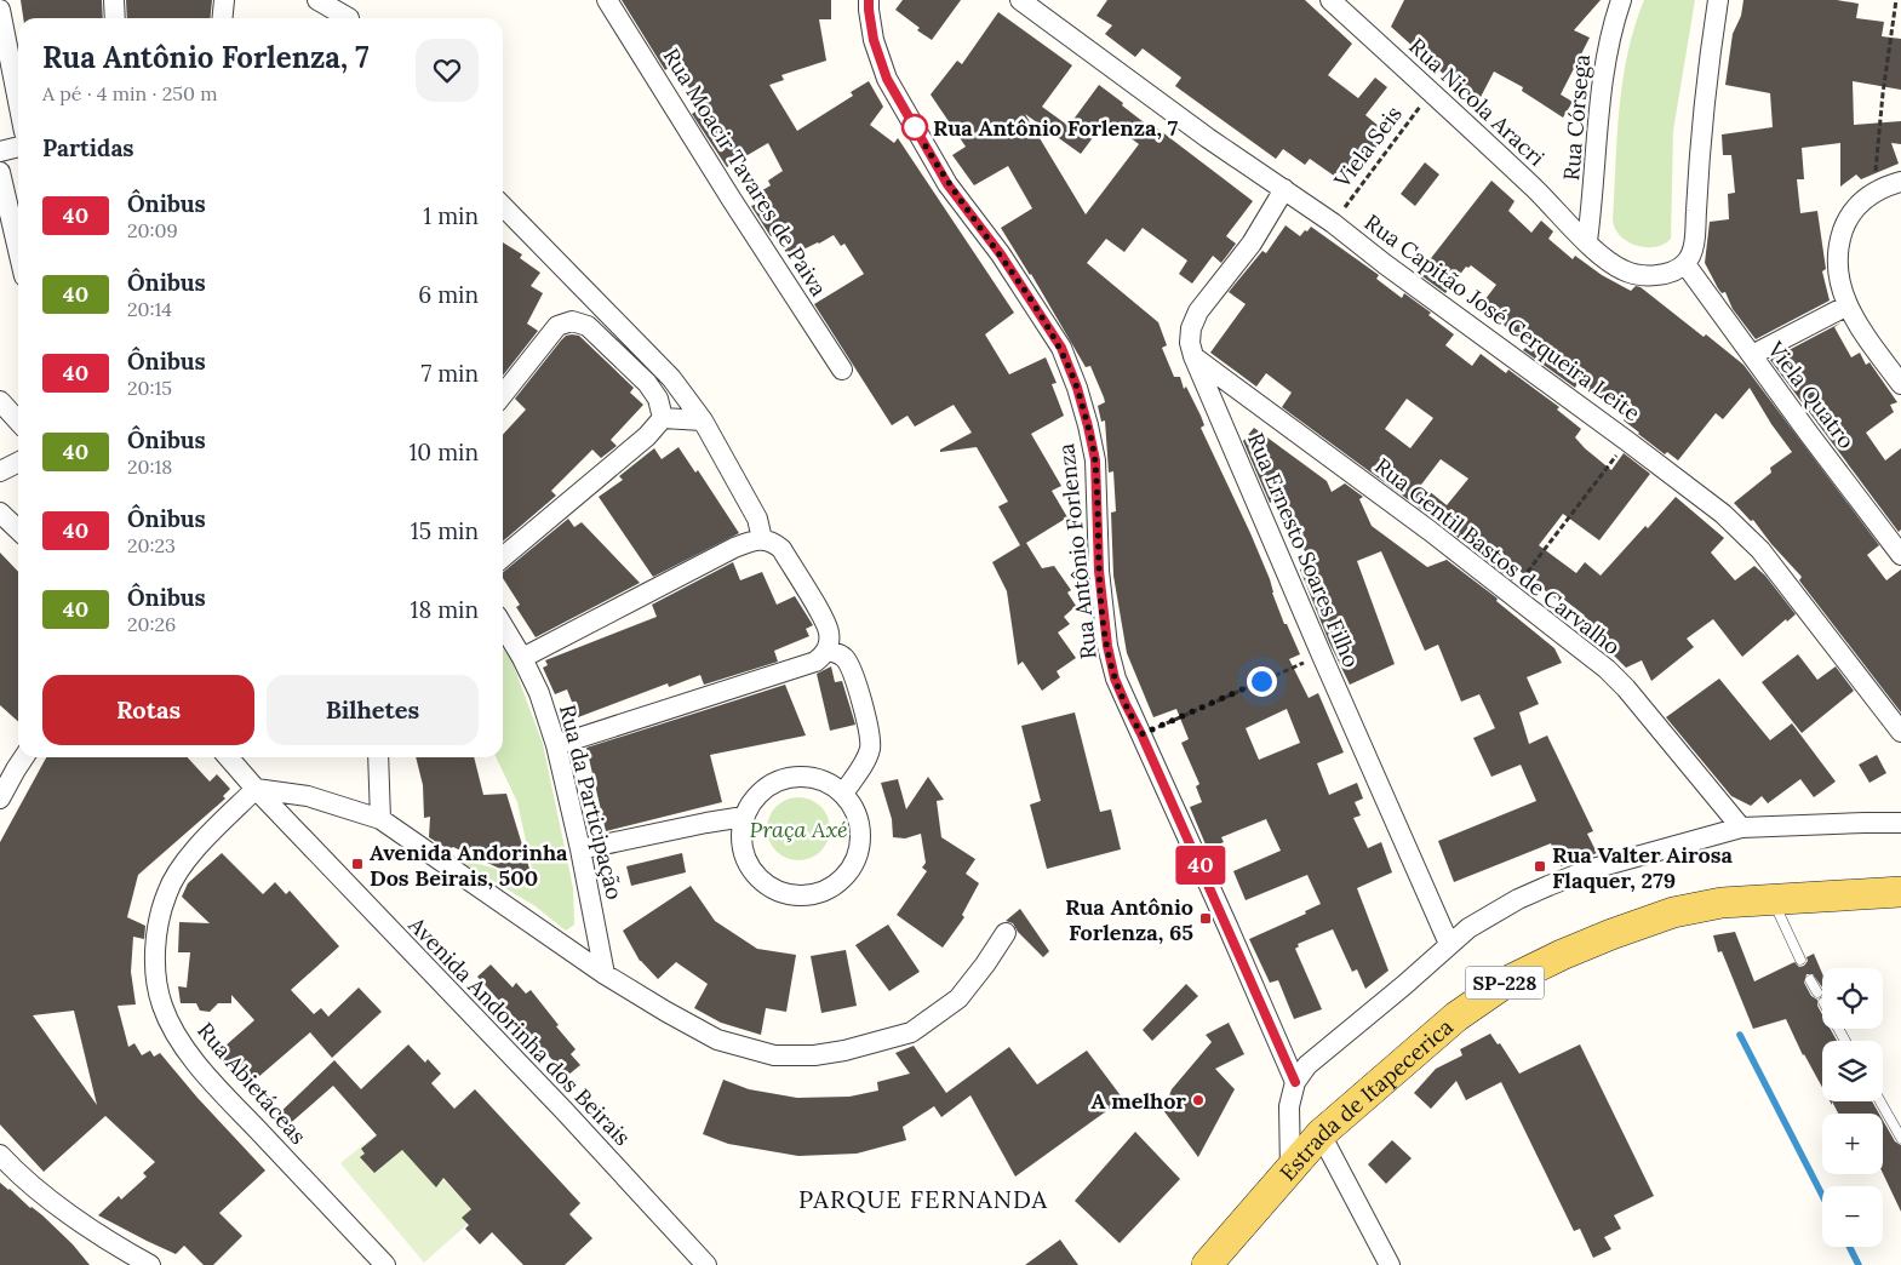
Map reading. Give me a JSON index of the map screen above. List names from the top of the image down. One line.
{"streets":{"main road":["SP-228","Estrada de Itapecerica"],"street":["Rua Nicola Aracri","Rua Córsega","Rua Moacir Tavares de Paiva","Rua Capitão José Cerqueira Leite","Viela Quatro","Rua Ernesto Soares Filho","Rua Antônio Forlenza","Rua Gentil Bastos de Carvalho","Rua da Participação","Avenida Andorinha dos Beirais","Rua Abietáceas"],"path":["Viela Seis"]},"crossings":[["Rua Nicola Aracri","Rua Córsega"],["Rua Nicola Aracri","Viela Seis"],["Rua Nicola Aracri","Viela Quatro"],["Viela Seis","Rua Capitão José Cerqueira Leite"],["Rua Capitão José Cerqueira Leite","Rua Ernesto Soares Filho"],["Rua Ernesto Soares Filho","Rua Gentil Bastos de Carvalho"],["Avenida Andorinha dos Beirais","Rua Abietáceas"]],"districts":["PARQUE FERNANDA"],"parks":["Praça Axé"],"places":{"other":["Rua Antônio Forlenza, 7","A melhor"],"transit":["Avenida Andorinha Dos Beirais, 500","Rua Valter Airosa Flaquer, 279","Rua Antônio Forlenza, 65"]},"lines":["bus line 40"],"page":{"on_map":"40","heading":[["Rua Antônio Forlenza, 7","A pé · 4 min · 250 m"],"Partidas"],"list":[{"mark":"40","name":"Ônibus","note":"20:09","value":"1 min"},{"mark":"40","name":"Ônibus","note":"20:14","value":"6 min"},{"mark":"40","name":"Ônibus","note":"20:15","value":"7 min"},{"mark":"40","name":"Ônibus","note":"20:18","value":"10 min"},{"mark":"40","name":"Ônibus","note":"20:23","value":"15 min"},{"mark":"40","name":"Ônibus","note":"20:26","value":"18 min"}],"buttons":["Rotas","Bilhetes"],"map_buttons":["+","−"]}}
